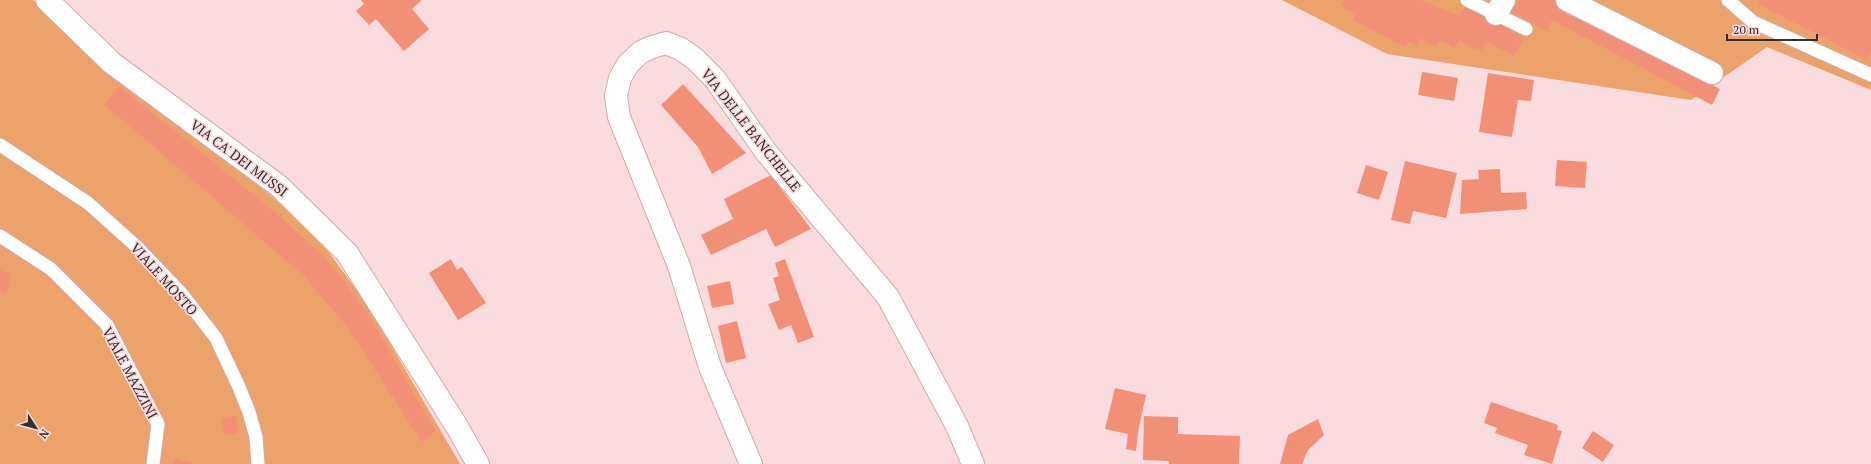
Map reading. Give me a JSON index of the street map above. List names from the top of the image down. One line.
{"streets":{"street":["VIA DELLE BANCHELLE","VIA CA' DEI MUSSI"],"lane":["VIALE MOSTO","VIALE MAZZINI"]},"scale_bar":"20 m","north":"bottom right"}
